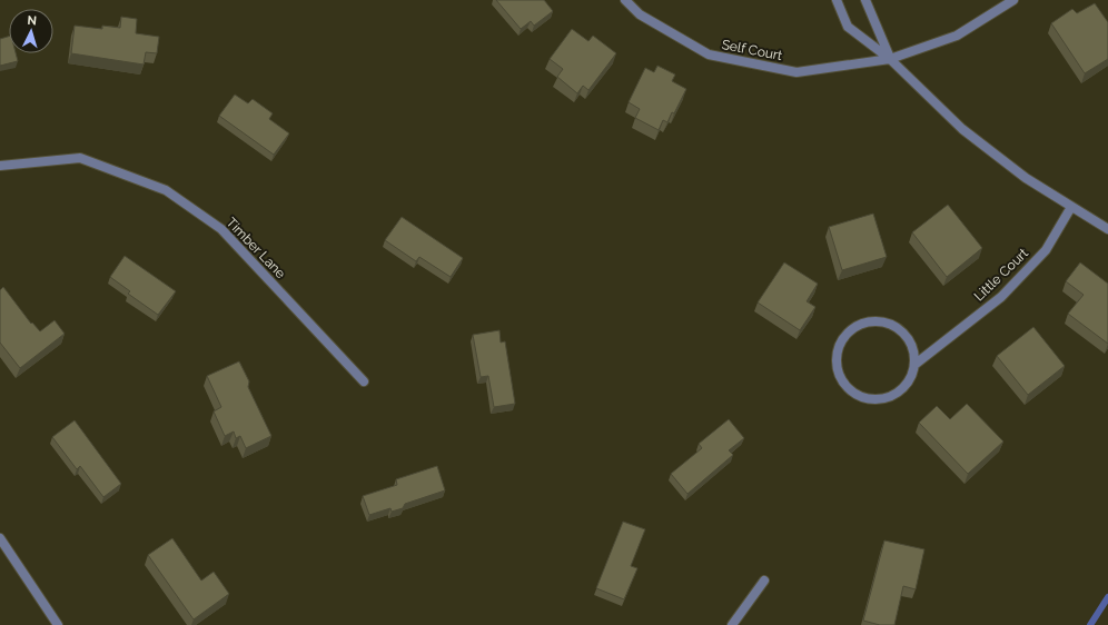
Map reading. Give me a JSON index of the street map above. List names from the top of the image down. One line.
{"streets":{"street":["Self Court","Timber Lane","Little Court"]},"north":"top"}
